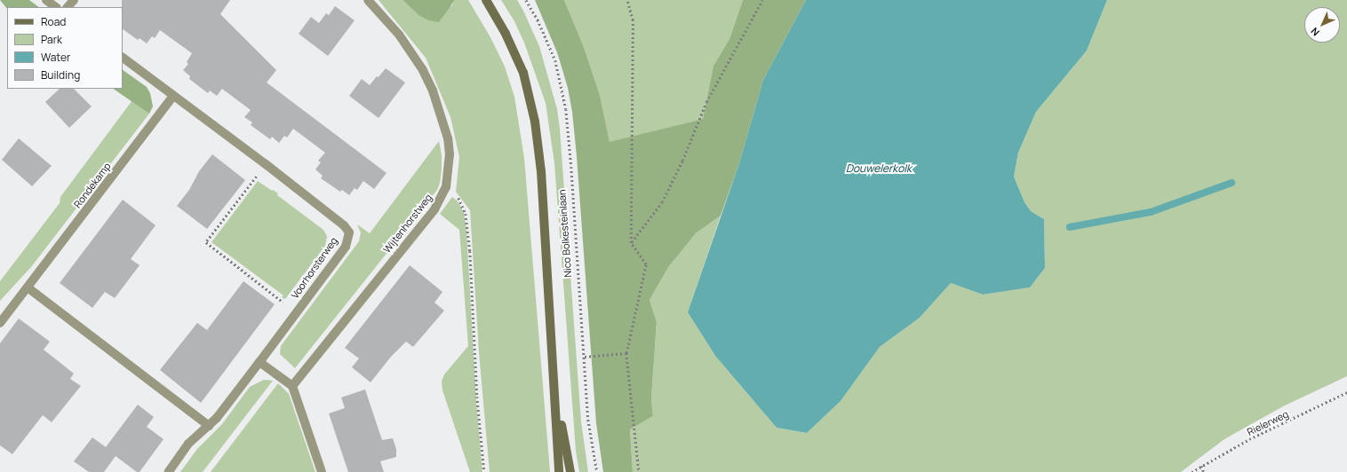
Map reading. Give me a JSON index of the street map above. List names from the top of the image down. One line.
{"streets":{"street":["Rondekamp","Wijtenhorstweg","Nico Bolkesteinlaan","Voorhorsterweg"],"path":["Rielerweg"]},"crossings":[["Rondekamp","Voorhorsterweg"]],"water":["Douwelerkolk"],"legend":["Road","Park","Water","Building"],"north":"bottom left"}
